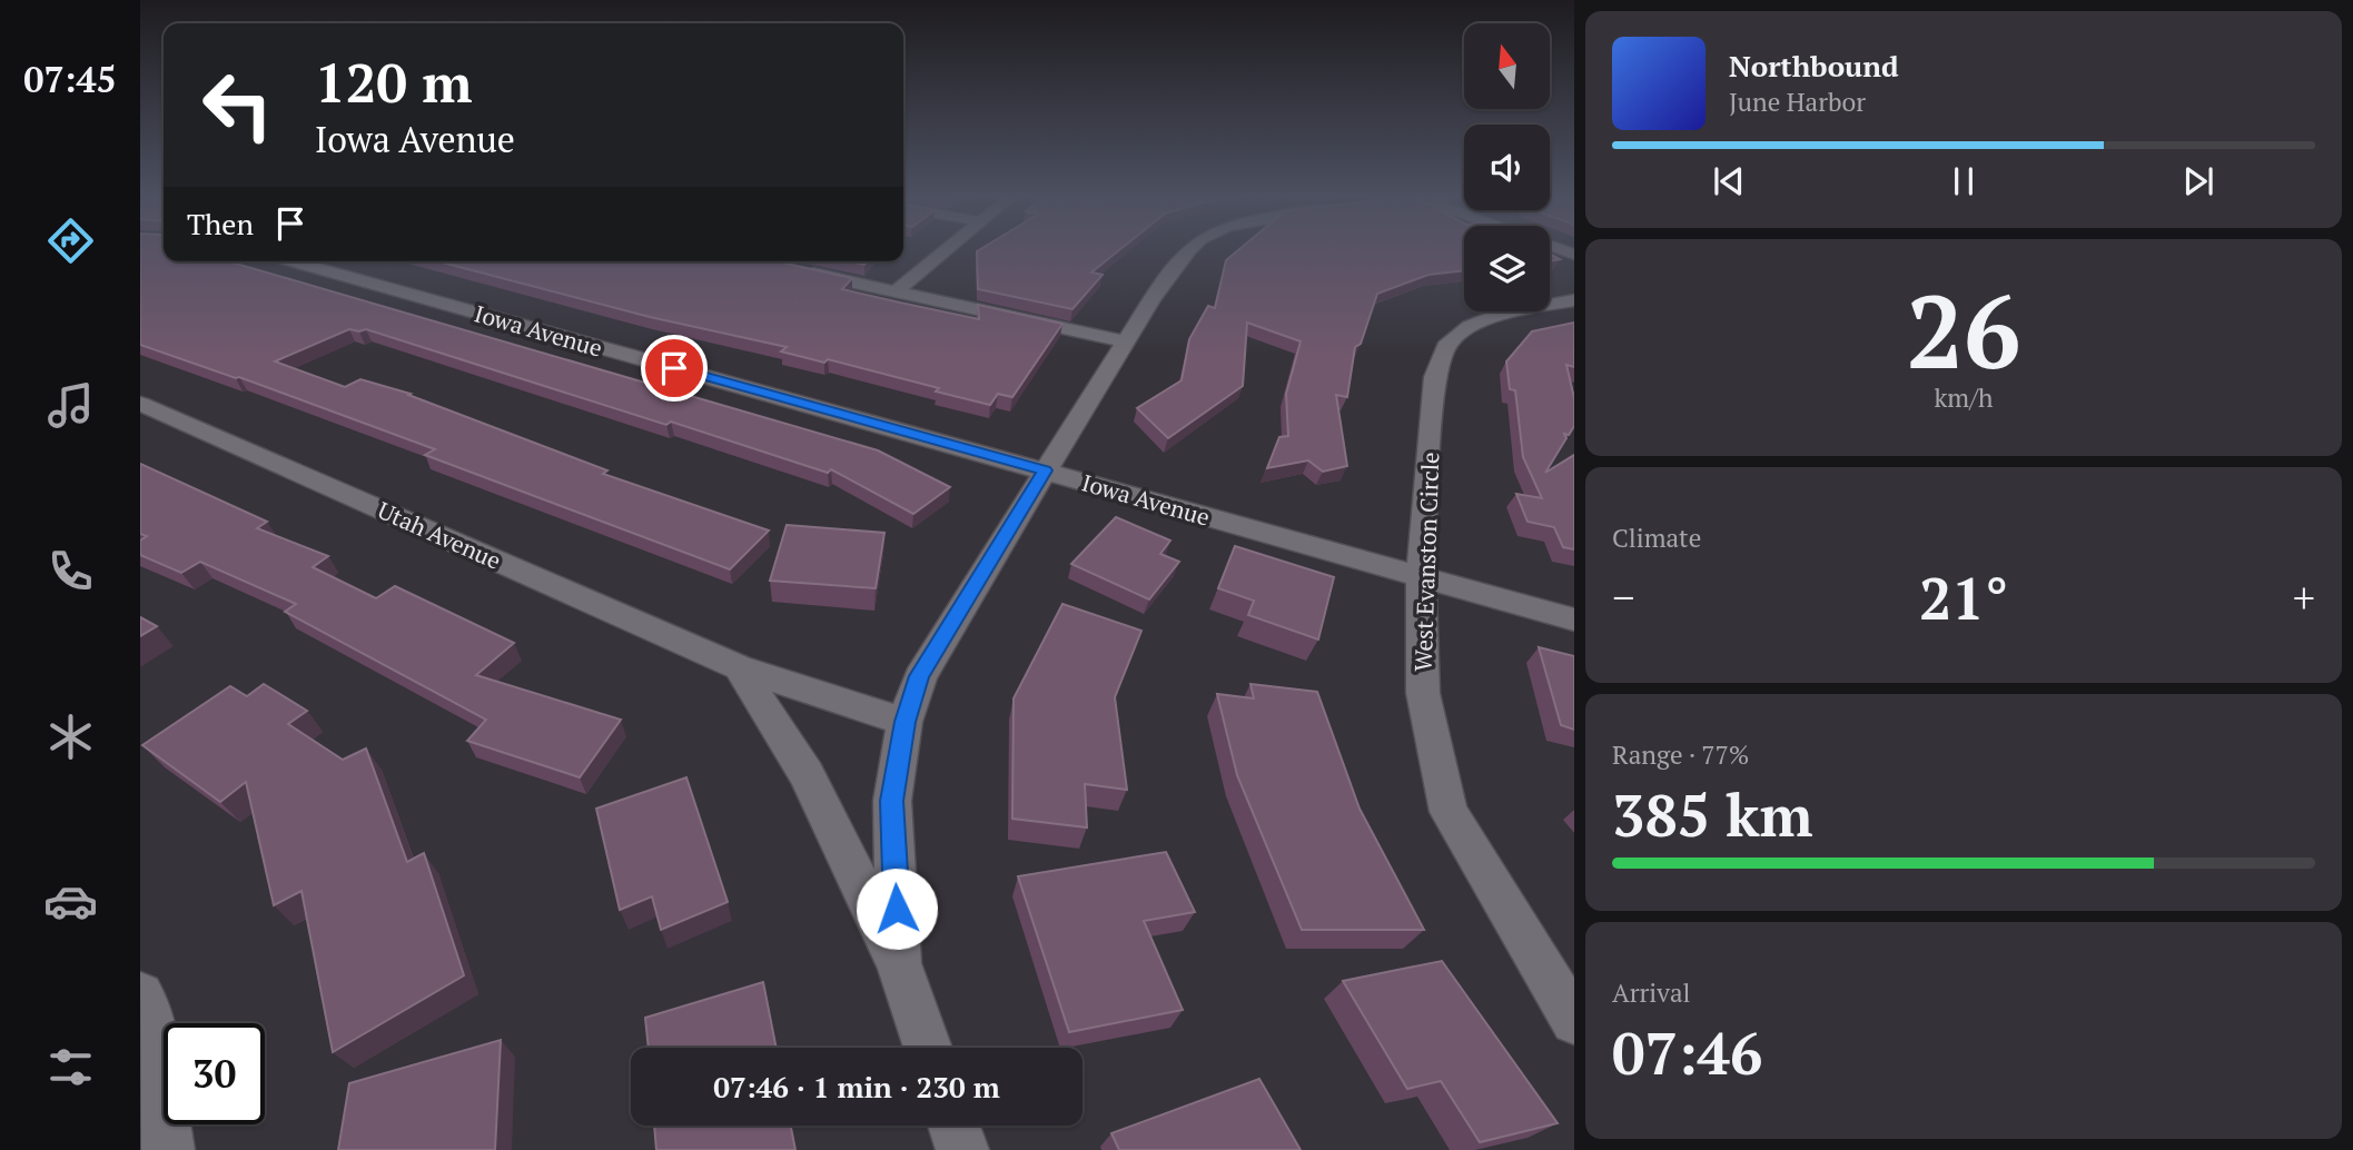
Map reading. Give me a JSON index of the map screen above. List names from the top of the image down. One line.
{"streets":{"street":["Iowa Avenue","Utah Avenue","West Evanston Circle"]},"crossings":[["Iowa Avenue","West Evanston Circle"]],"north":"top","page":{"tabs":"07:45","turn":["120 m","Iowa Avenue"],"song":["Northbound","June Harbor"],"then":"Then","tile":[["26","km/h"],"Climate",["Range · 77%","385 km"],["Arrival","07:46"]],"heat":["−","21°","+"],"limit":"30","trip":"07:46 · 1 min · 230 m"}}
